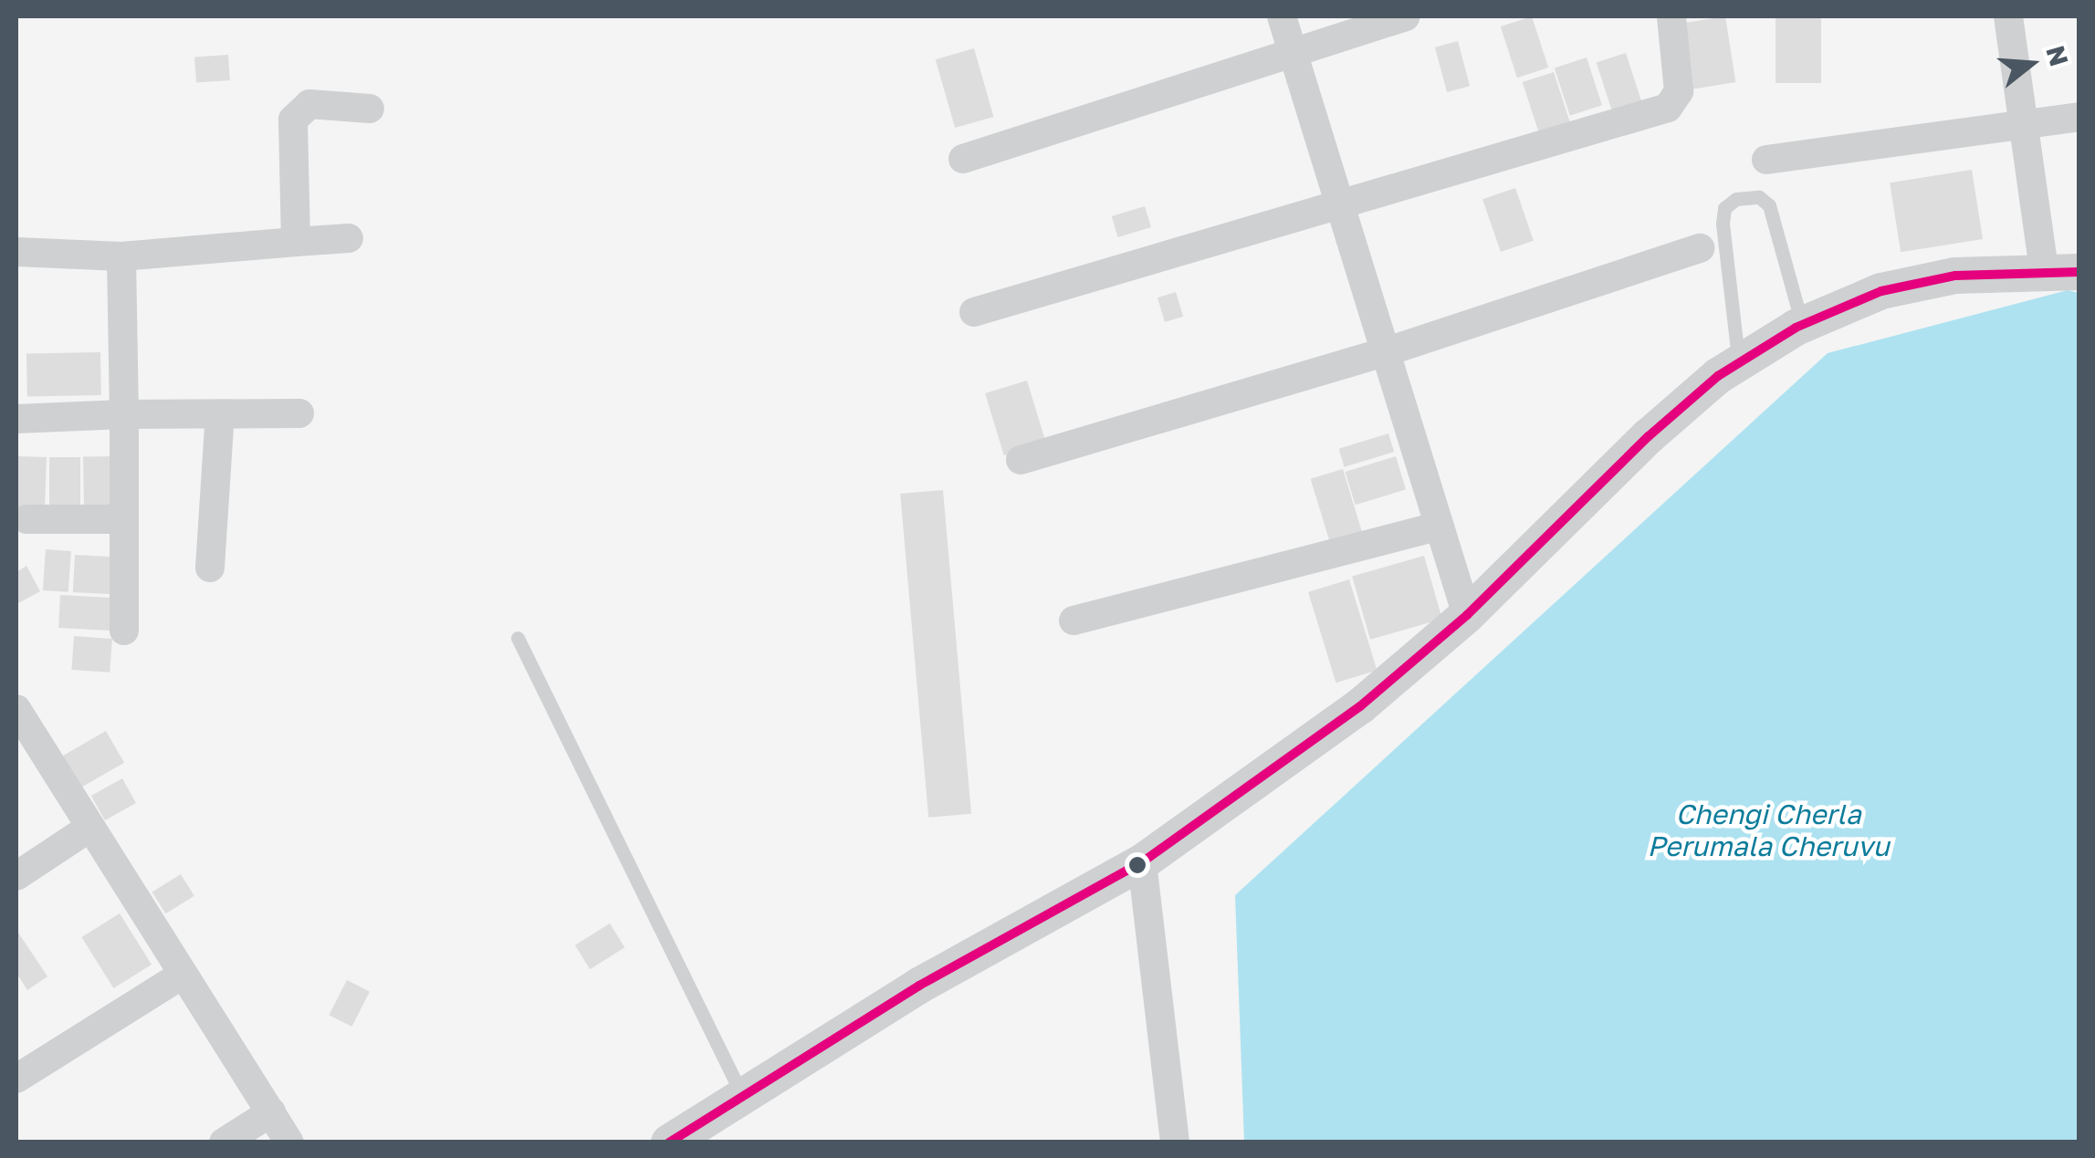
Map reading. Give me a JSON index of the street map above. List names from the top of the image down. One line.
{"water":["Chengi Cherla Perumala Cheruvu"],"north":"right"}
